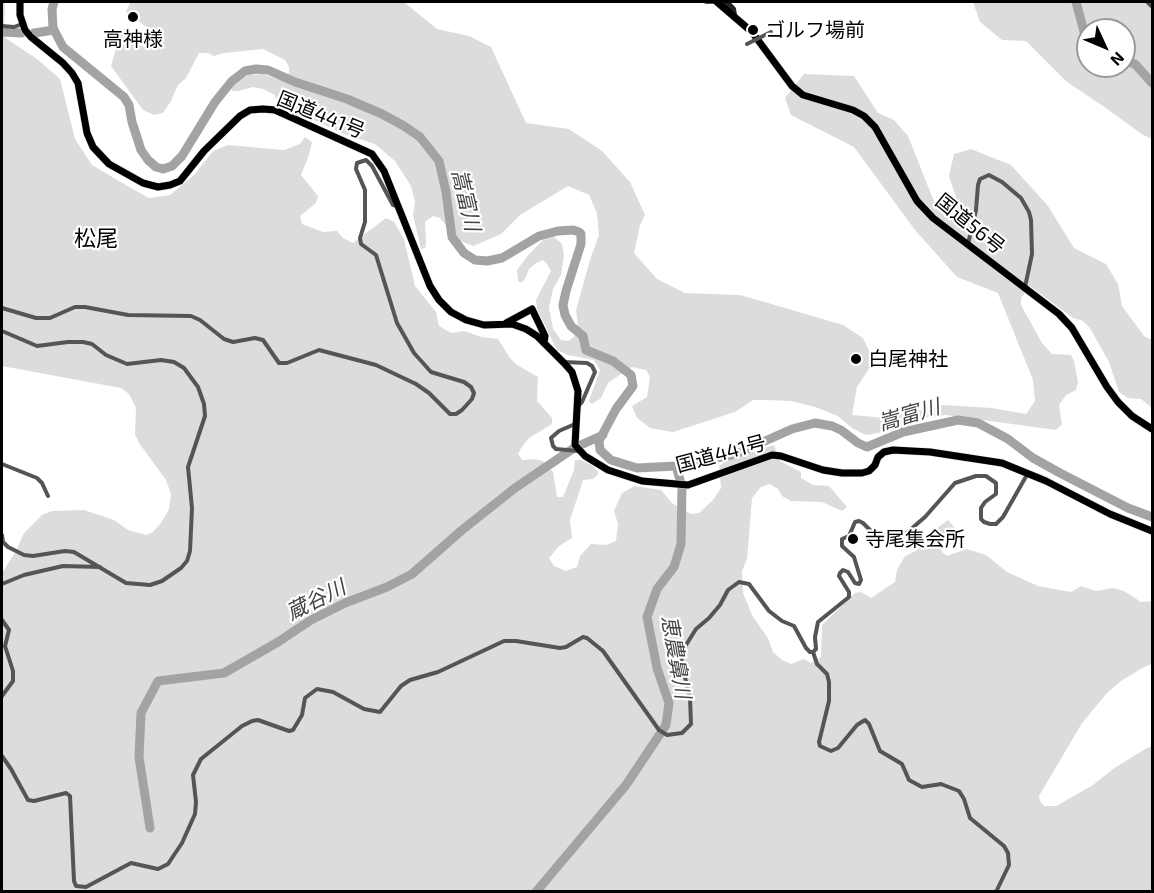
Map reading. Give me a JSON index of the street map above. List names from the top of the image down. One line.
{"streets":{"highway":["国道441号","国道56号"]},"districts":["松尾"],"water":["嵩富川","蔵谷川","恵農鼻川"],"places":["高神様","ゴルフ場前","白尾神社","寺尾集会所"],"north":"bottom right"}
